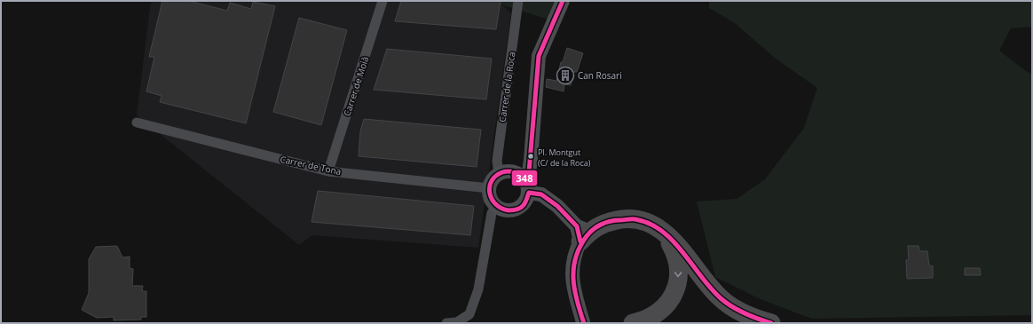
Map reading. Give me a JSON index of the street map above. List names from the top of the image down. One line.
{"streets":{"street":["Carrer de Moià","Carrer de la Roca","Carrer de Tona"]},"crossings":[["Carrer de Moià","Carrer de Tona"],["Carrer de la Roca","Carrer de Tona"]],"places":{"building":["Can Rosari"],"other":["Pl. Montgut (C/ de la Roca)"]},"lines":["transit line 348"]}
